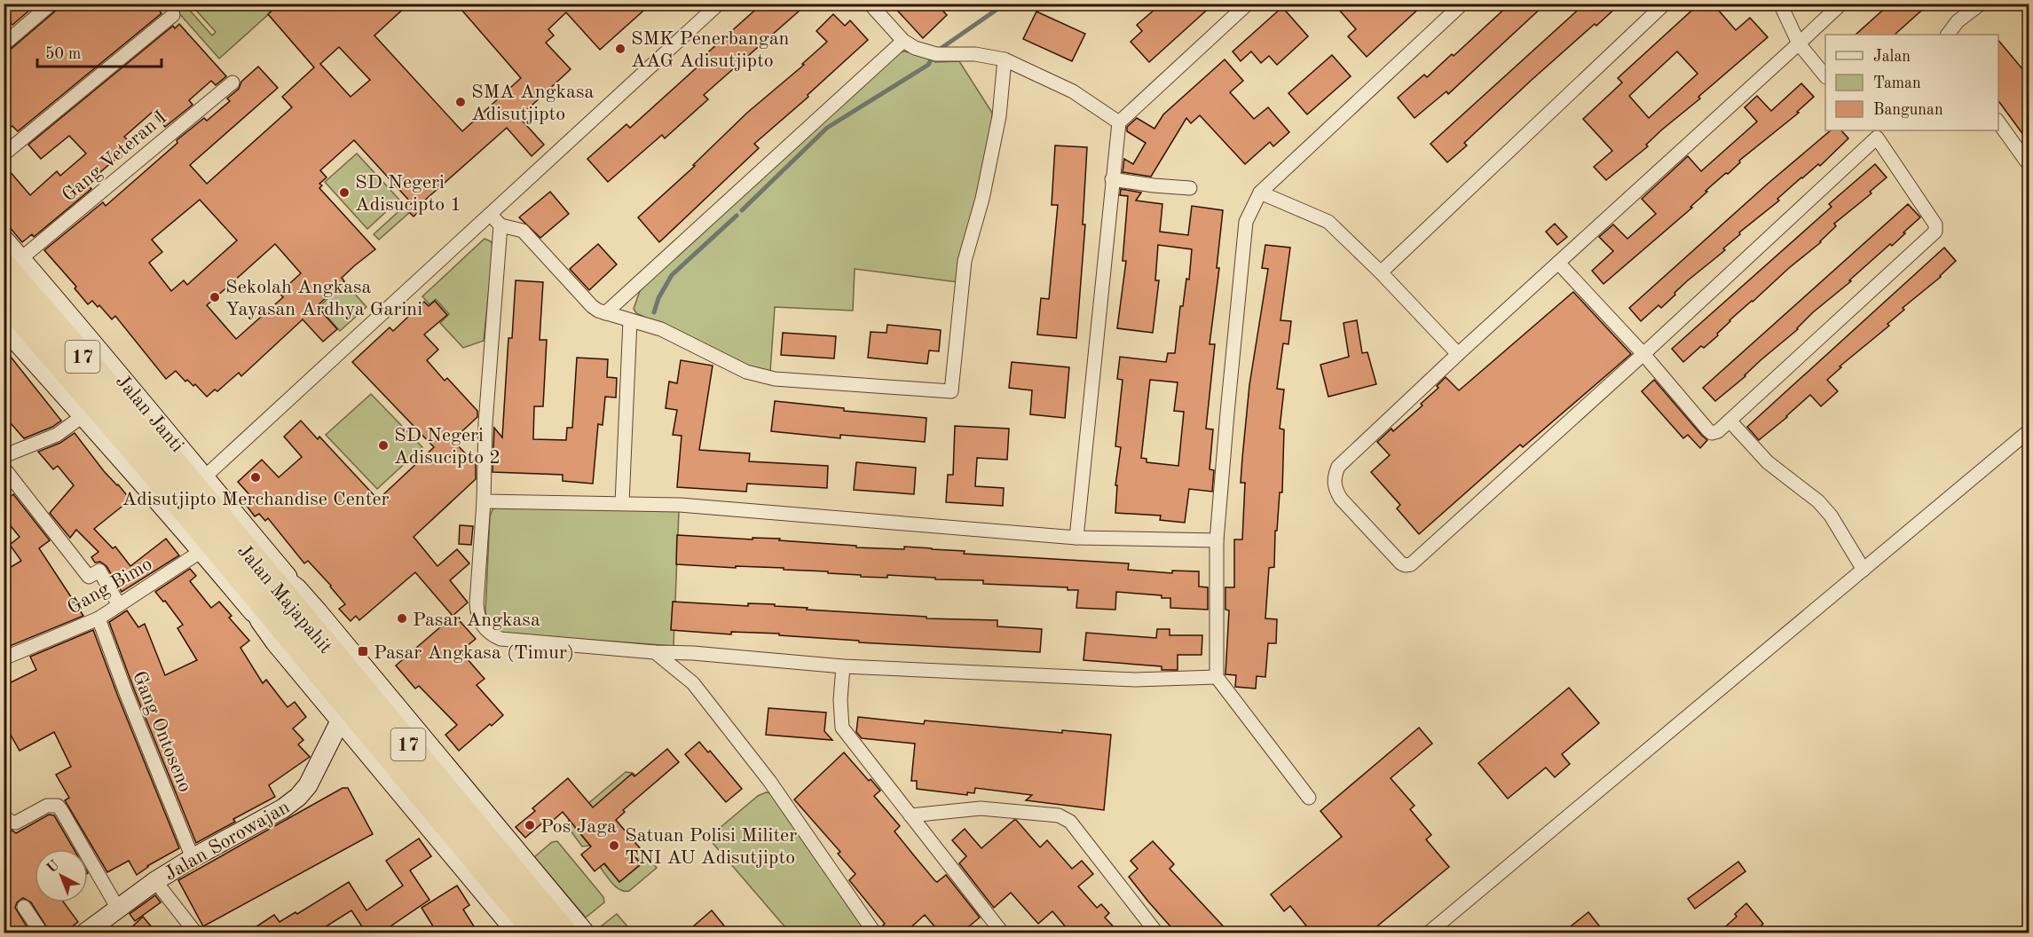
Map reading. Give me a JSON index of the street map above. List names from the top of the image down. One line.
{"streets":{"highway":["17","Jalan Majapahit"],"street":["Gang Veteran I","Jalan Janti","Gang Bimo","Gang Ontoseno","Jalan Sorowajan"]},"crossings":[["Gang Veteran I","Jalan Janti"],["Gang Veteran I","Jalan Majapahit"],["Jalan Janti","Jalan Majapahit"],["Gang Bimo","Gang Ontoseno"],["Gang Ontoseno","Jalan Sorowajan"]],"places":{"other":["SMK Penerbangan AAG Adisutjipto","SMA Angkasa Adisutjipto","SD Negeri Adisucipto 1","Sekolah Angkasa Yayasan Ardhya Garini","SD Negeri Adisucipto 2","Adisutjipto Merchandise Center","Pasar Angkasa","Pos Jaga","Satuan Polisi Militer TNI AU Adisutjipto"],"transit":["Pasar Angkasa (Timur)"]},"legend":["Jalan","Taman","Bangunan"],"scale_bar":"50 m","north":"top left"}
